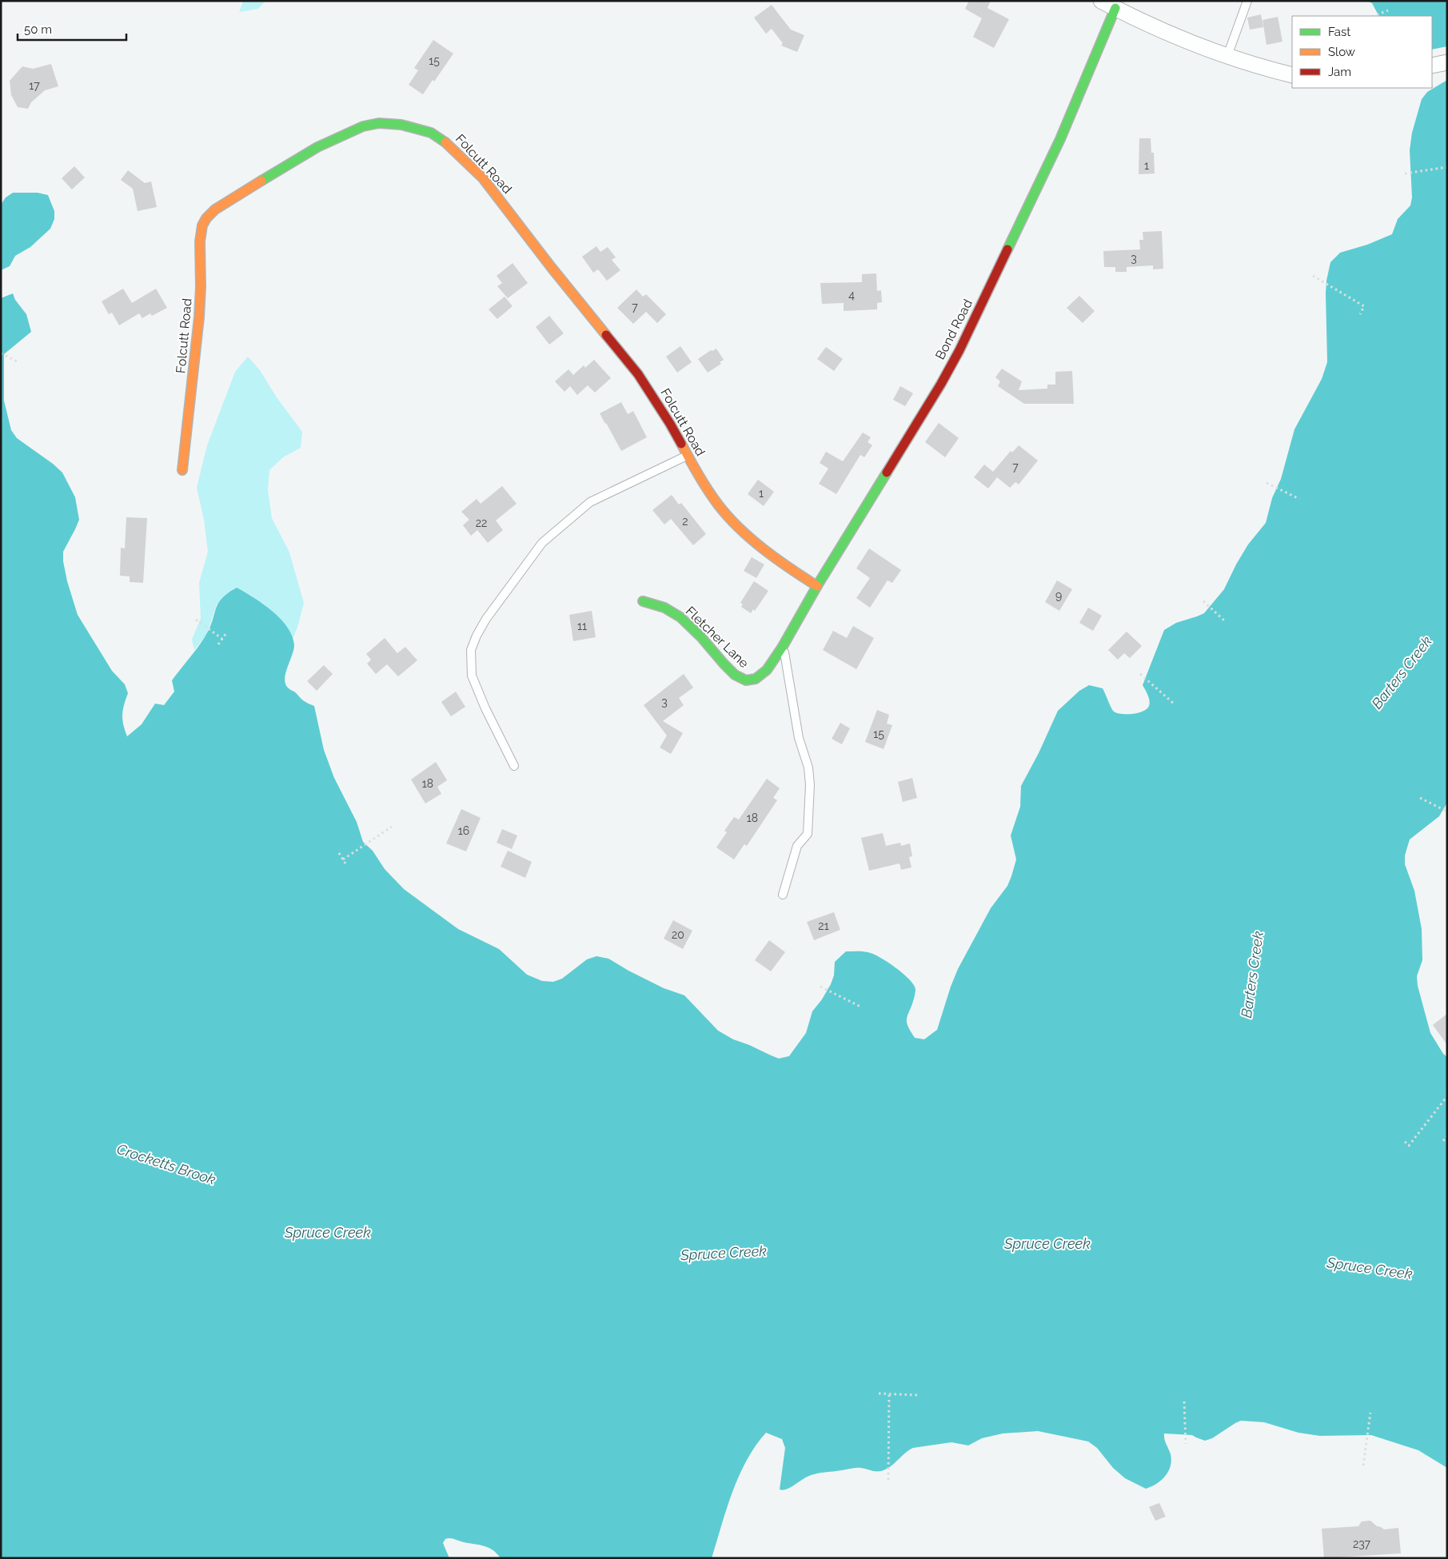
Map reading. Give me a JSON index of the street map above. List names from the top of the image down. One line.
{"streets":{"street":["Folcutt Road","Bond Road","Fletcher Lane"]},"crossings":[["Folcutt Road","Bond Road"],["Bond Road","Fletcher Lane"]],"water":["Barters Creek","Crocketts Brook","Spruce Creek"],"house_numbers":["15","17","1","3","4","7","7","1","2","22","9","11","3","15","18","18","16","21","20","237"],"legend":["Fast","Slow","Jam"],"scale_bar":"50 m"}
